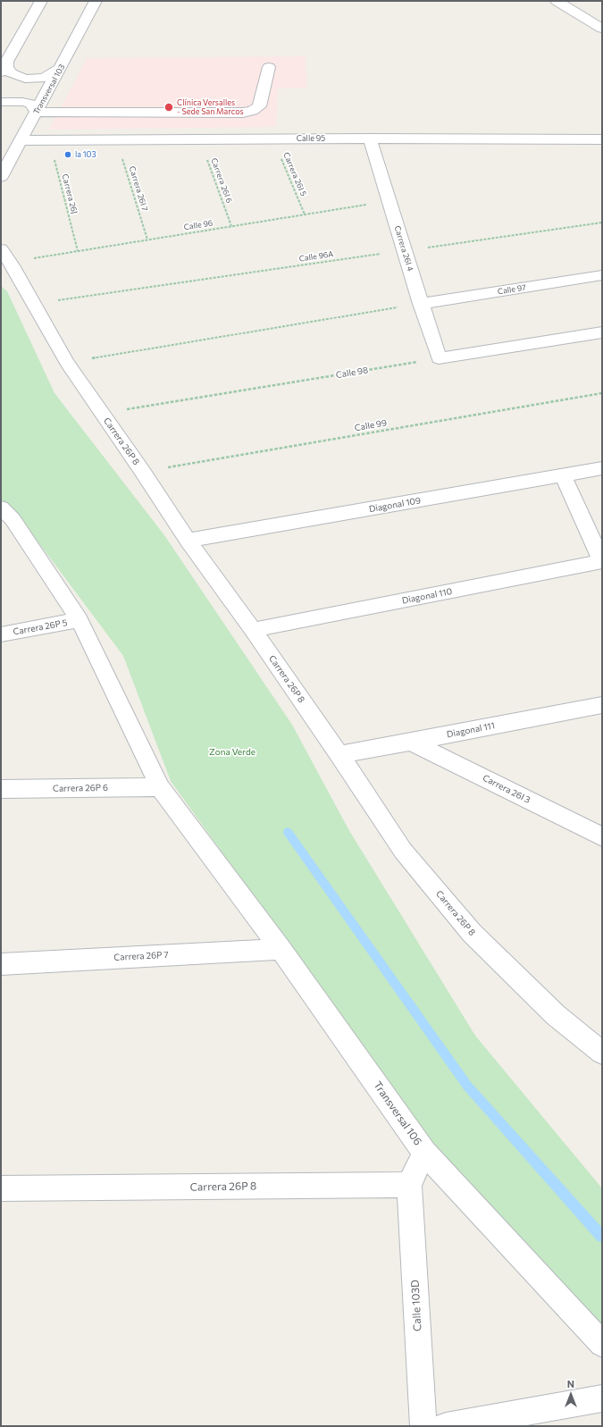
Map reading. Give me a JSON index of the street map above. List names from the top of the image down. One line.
{"streets":{"street":["Transversal 103","Calle 95","Carrera 26I 4","Calle 97","Carrera 26P 8","Diagonal 109","Diagonal 110","Carrera 26P 5","Diagonal 111","Carrera 26P 6","Carrera 26I 3","Carrera 26P 7","Transversal 106","Calle 103D"],"path":["Carrera 26I 5","Carrera 26I 6","Carrera 26I 7","Carrera 26J","Calle 96","Calle 96A","Calle 98","Calle 99"]},"crossings":[["Transversal 103","Calle 95"],["Calle 95","Carrera 26I 5"],["Calle 95","Carrera 26I 6"],["Calle 95","Carrera 26I 7"],["Calle 95","Carrera 26J"],["Calle 95","Carrera 26I 4"],["Carrera 26I 5","Calle 96"],["Carrera 26I 6","Calle 96"],["Carrera 26I 7","Calle 96"],["Carrera 26J","Calle 96"],["Calle 96","Carrera 26I 4"],["Calle 96","Carrera 26P 8"],["Carrera 26I 4","Calle 96A"],["Carrera 26I 4","Calle 97"],["Carrera 26I 4","Calle 98"],["Calle 96A","Carrera 26P 8"],["Calle 98","Carrera 26P 8"],["Calle 99","Carrera 26P 8"],["Carrera 26P 8","Diagonal 109"],["Carrera 26P 8","Diagonal 110"],["Carrera 26P 8","Diagonal 111"],["Carrera 26P 8","Calle 103D"],["Carrera 26P 5","Transversal 106"],["Diagonal 111","Carrera 26I 3"],["Carrera 26P 6","Transversal 106"],["Carrera 26P 7","Transversal 106"]],"parks":["Zona Verde"],"places":["Clínica Versalles - Sede San Marcos","la 103"],"north":"top"}
